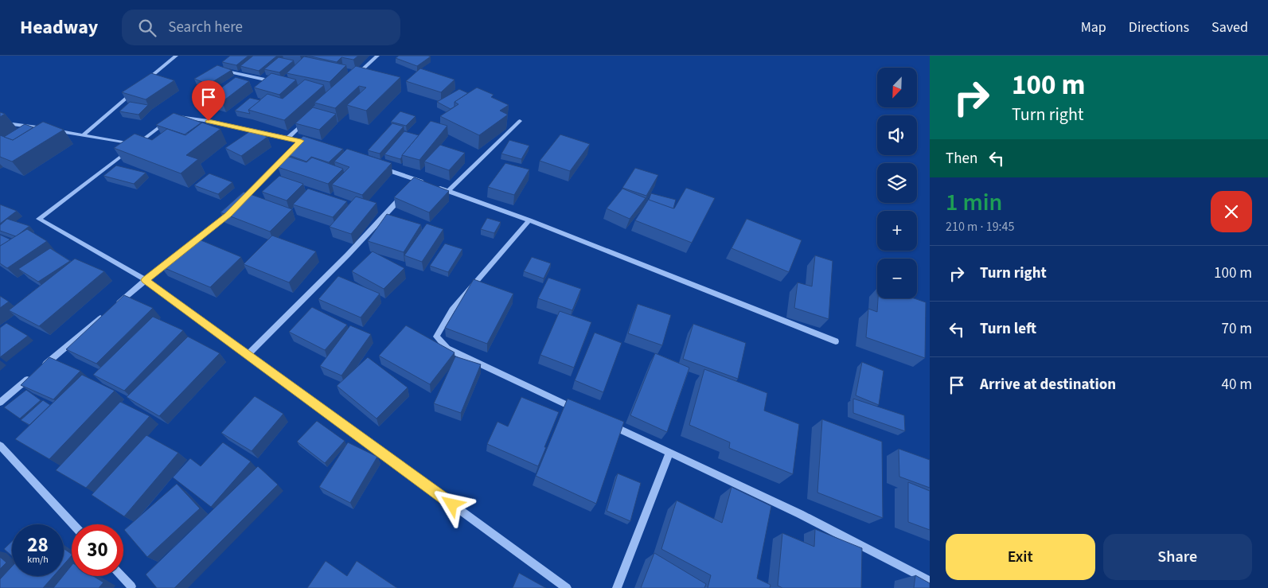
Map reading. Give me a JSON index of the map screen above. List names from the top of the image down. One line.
{"north":"bottom left","page":{"header":"Headway","search":"Search here","nav":["Map","Directions","Saved"],"turn":["100 m","Turn right"],"map_buttons":["+","−"],"then":"Then","heading":["1 min","210 m · 19:45"],"list":[{"name":"Turn right","value":"100 m"},{"name":"Turn left","value":"70 m"},{"name":"Arrive at destination","value":"40 m"}],"speed":"28 km/h","limit":"30","buttons":["Exit","Share"]}}
